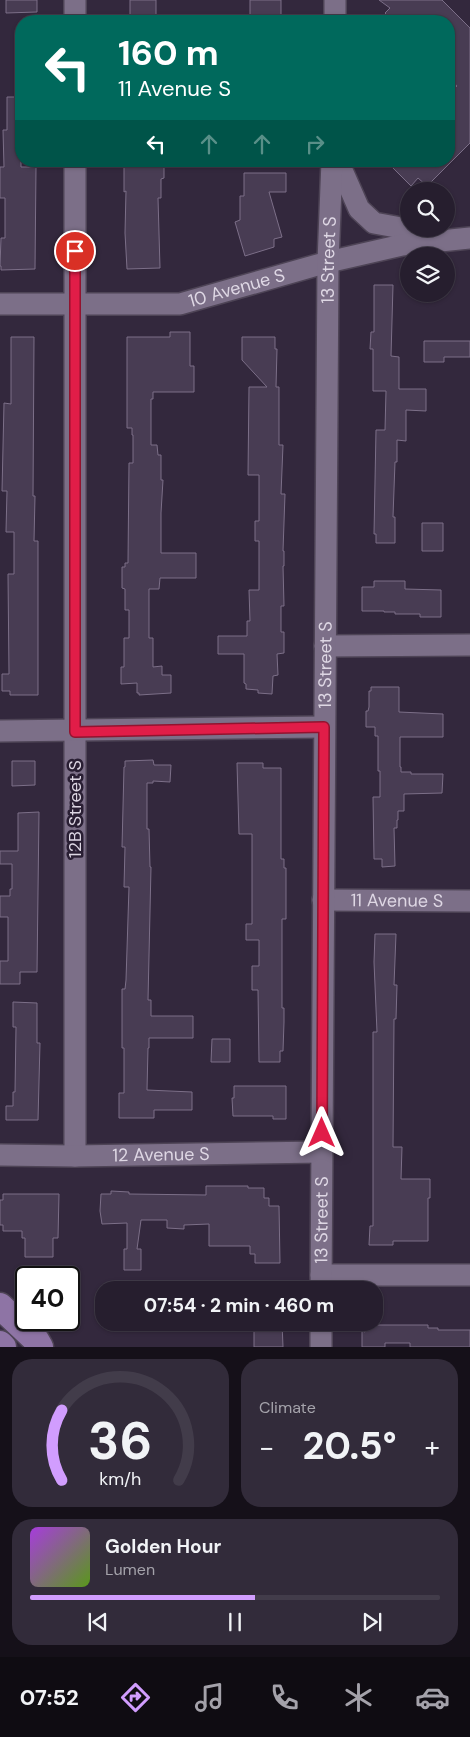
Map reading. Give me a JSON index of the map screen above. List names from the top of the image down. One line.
{"streets":{"street":["13 Street S","10 Avenue S","12B Street S","11 Avenue S","12 Avenue S"]},"crossings":[["13 Street S","10 Avenue S"],["13 Street S","11 Avenue S"],["13 Street S","12 Avenue S"],["10 Avenue S","12B Street S"],["12B Street S","12 Avenue S"]],"page":{"turn":["160 m","11 Avenue S"],"limit":"40","trip":"07:54 · 2 min · 460 m","tile":"Climate","heat":["−","20.5°","+"],"song":["Golden Hour","Lumen"],"tabs":"07:52","gauge":["36","km/h"]}}
